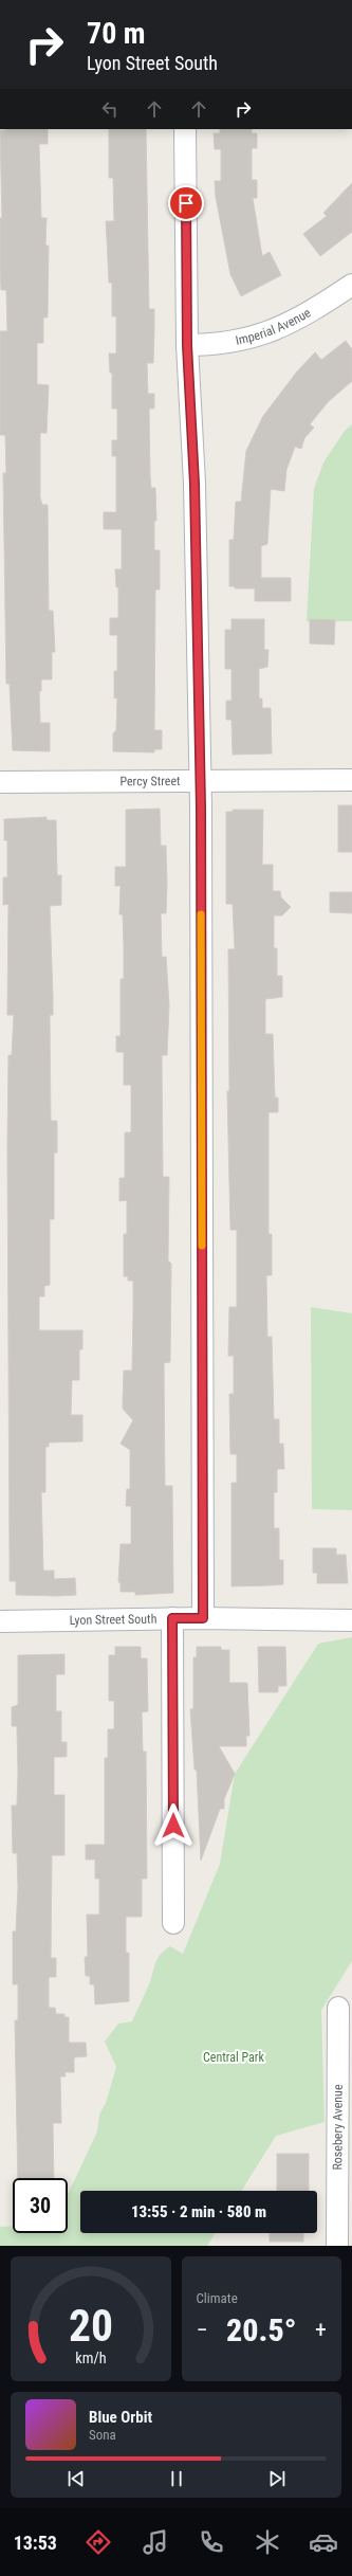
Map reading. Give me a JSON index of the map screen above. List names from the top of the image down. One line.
{"streets":{"street":["Imperial Avenue","Percy Street","Lyon Street South","Rosebery Avenue"]},"parks":["Central Park"],"page":{"turn":["70 m","Lyon Street South"],"limit":"30","trip":"13:55 · 2 min · 580 m","tile":"Climate","heat":["−","20.5°","+"],"song":["Blue Orbit","Sona"],"tabs":"13:53","gauge":["20","km/h"]}}
